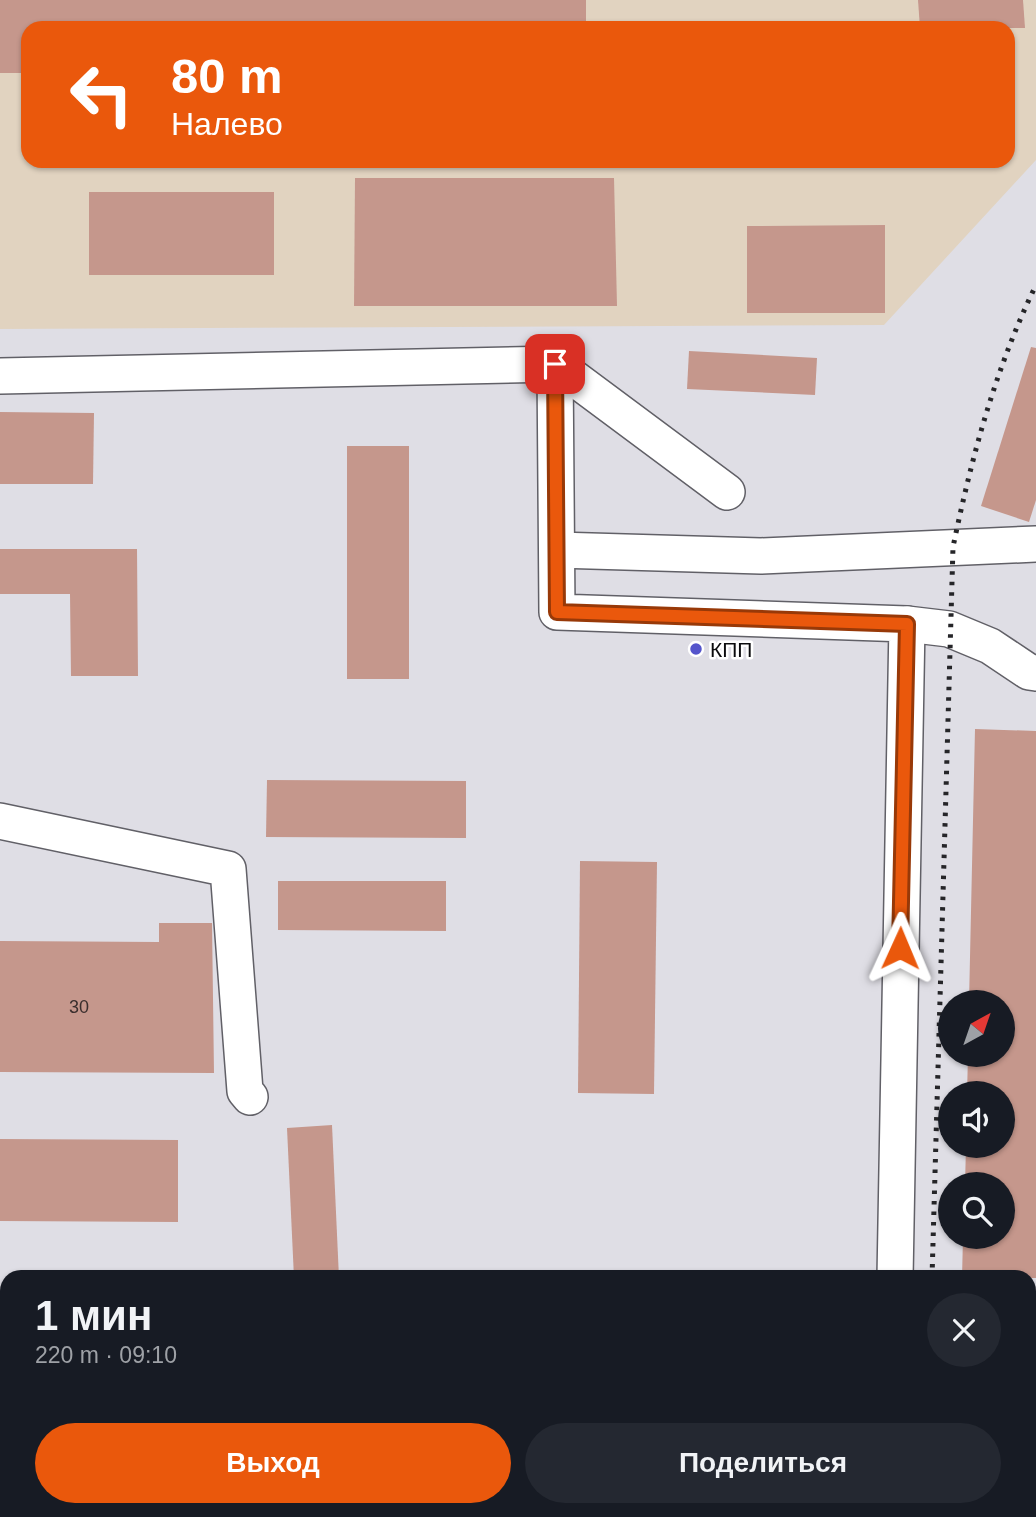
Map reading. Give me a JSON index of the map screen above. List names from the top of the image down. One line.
{"places":["КПП"],"house_numbers":["30"],"north":"top right","page":{"turn":["80 m","Налево"],"heading":["1 мин","220 m · 09:10"],"buttons":["Выход","Поделиться"]}}
